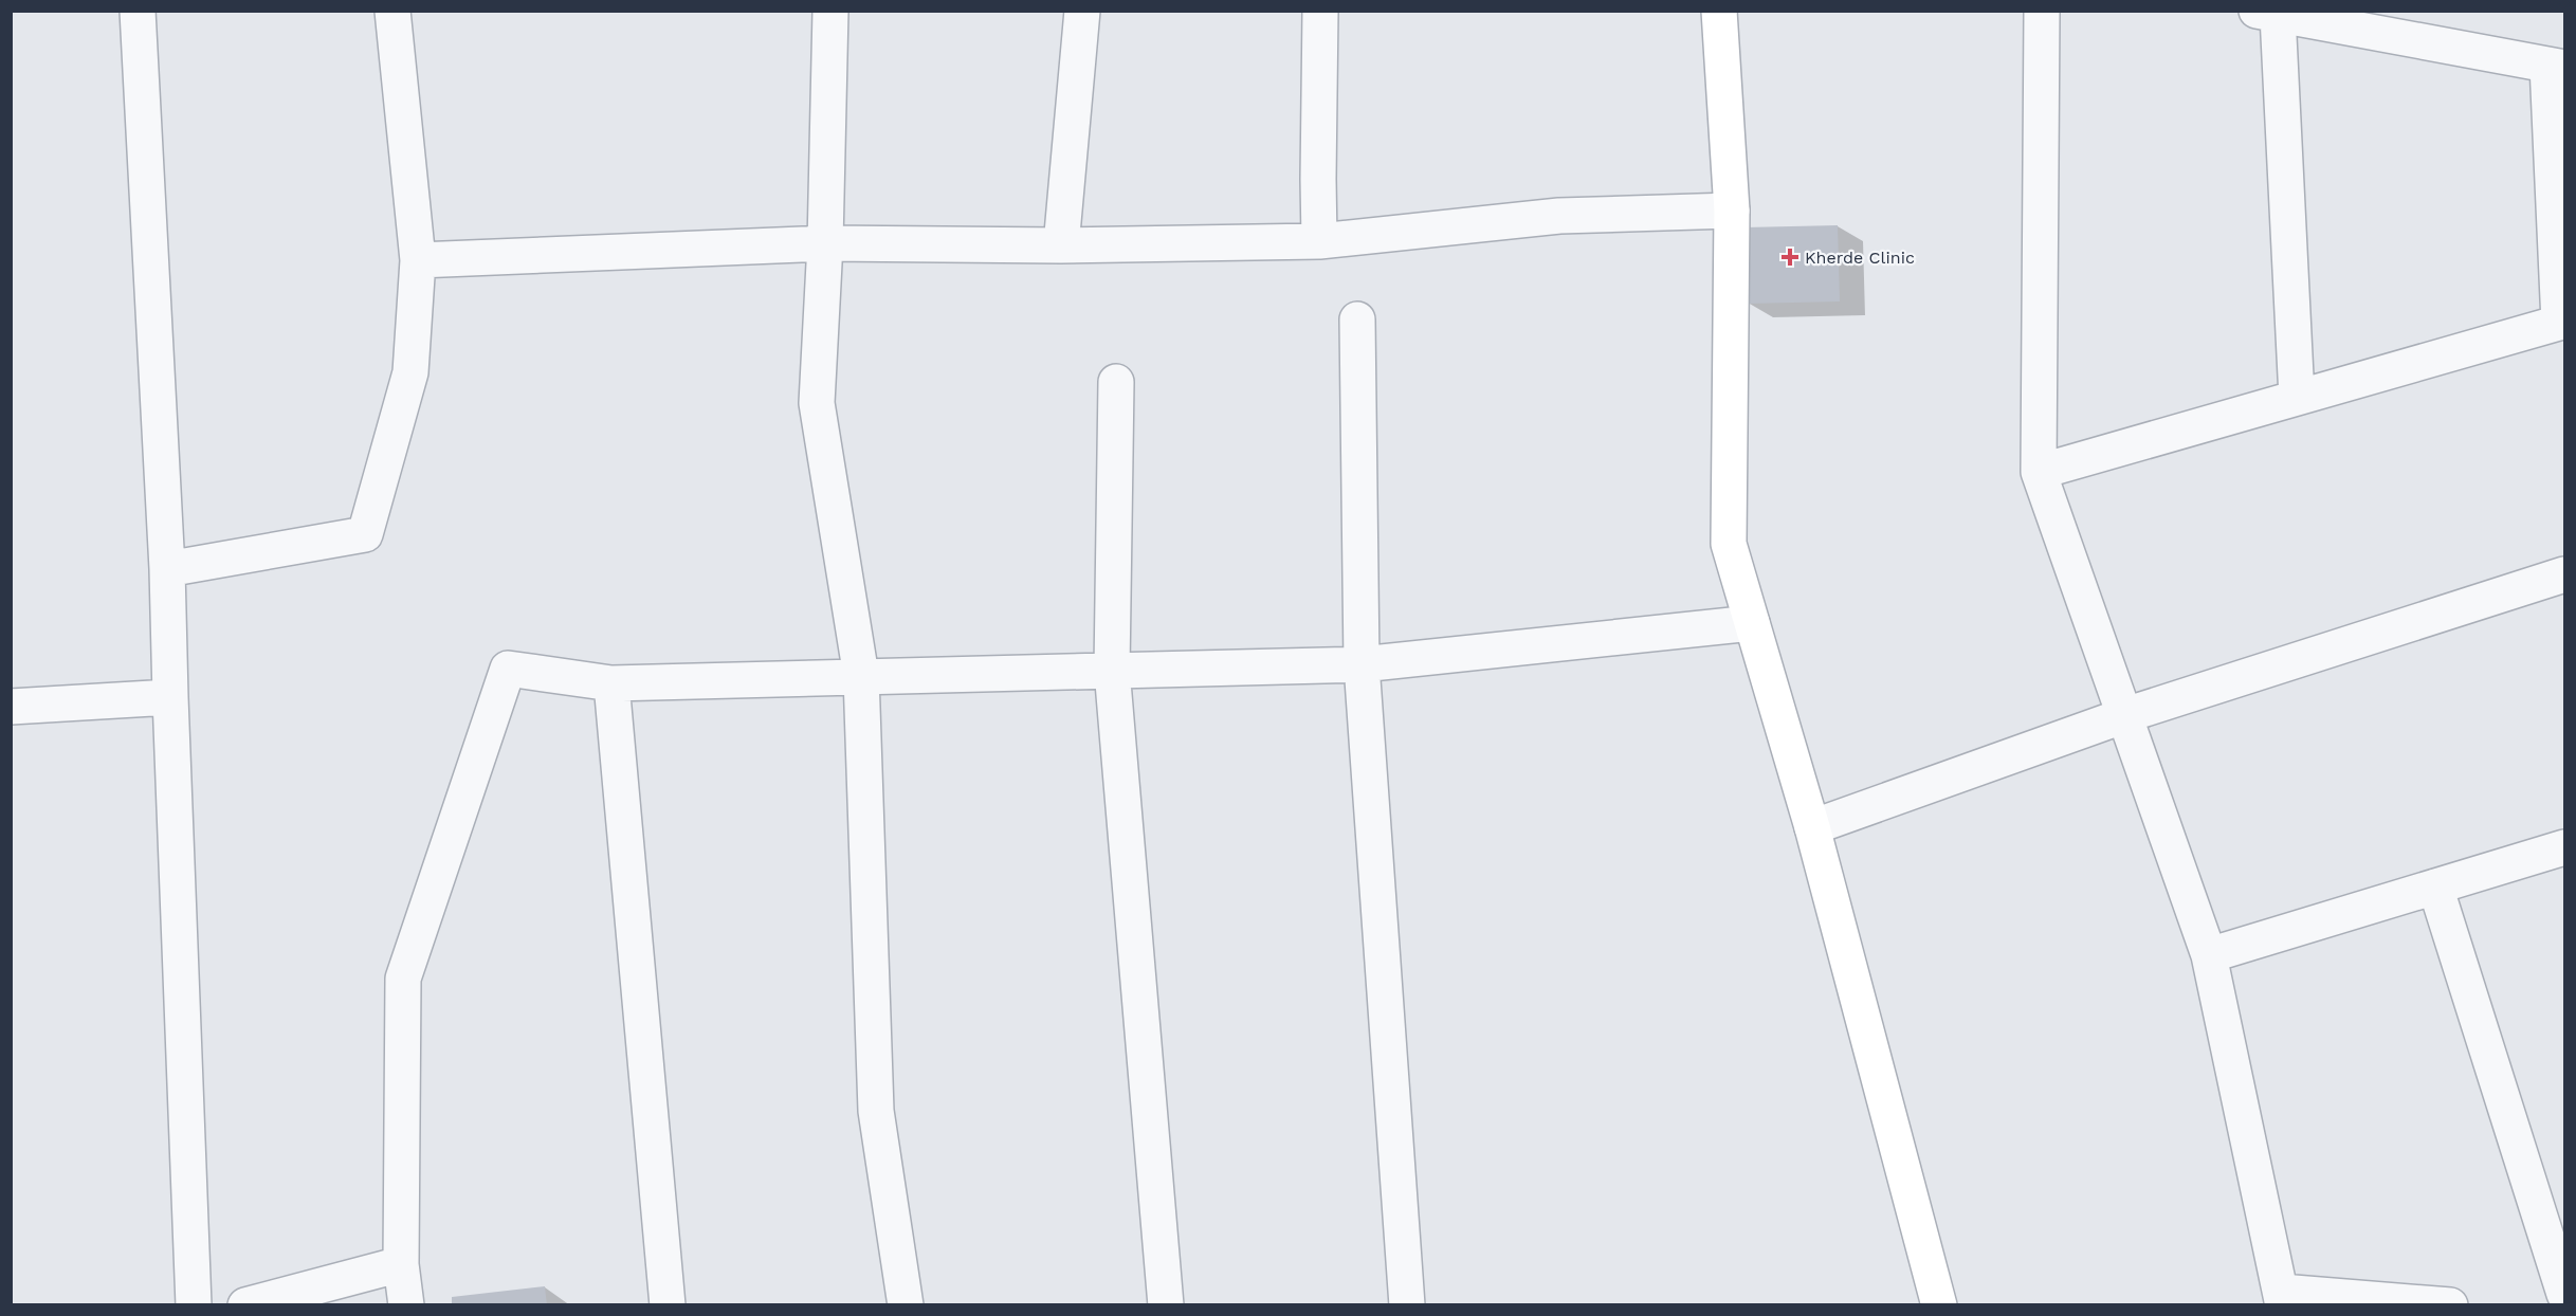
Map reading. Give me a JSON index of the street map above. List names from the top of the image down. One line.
{"places":{"health":["Kherde Clinic"]}}
